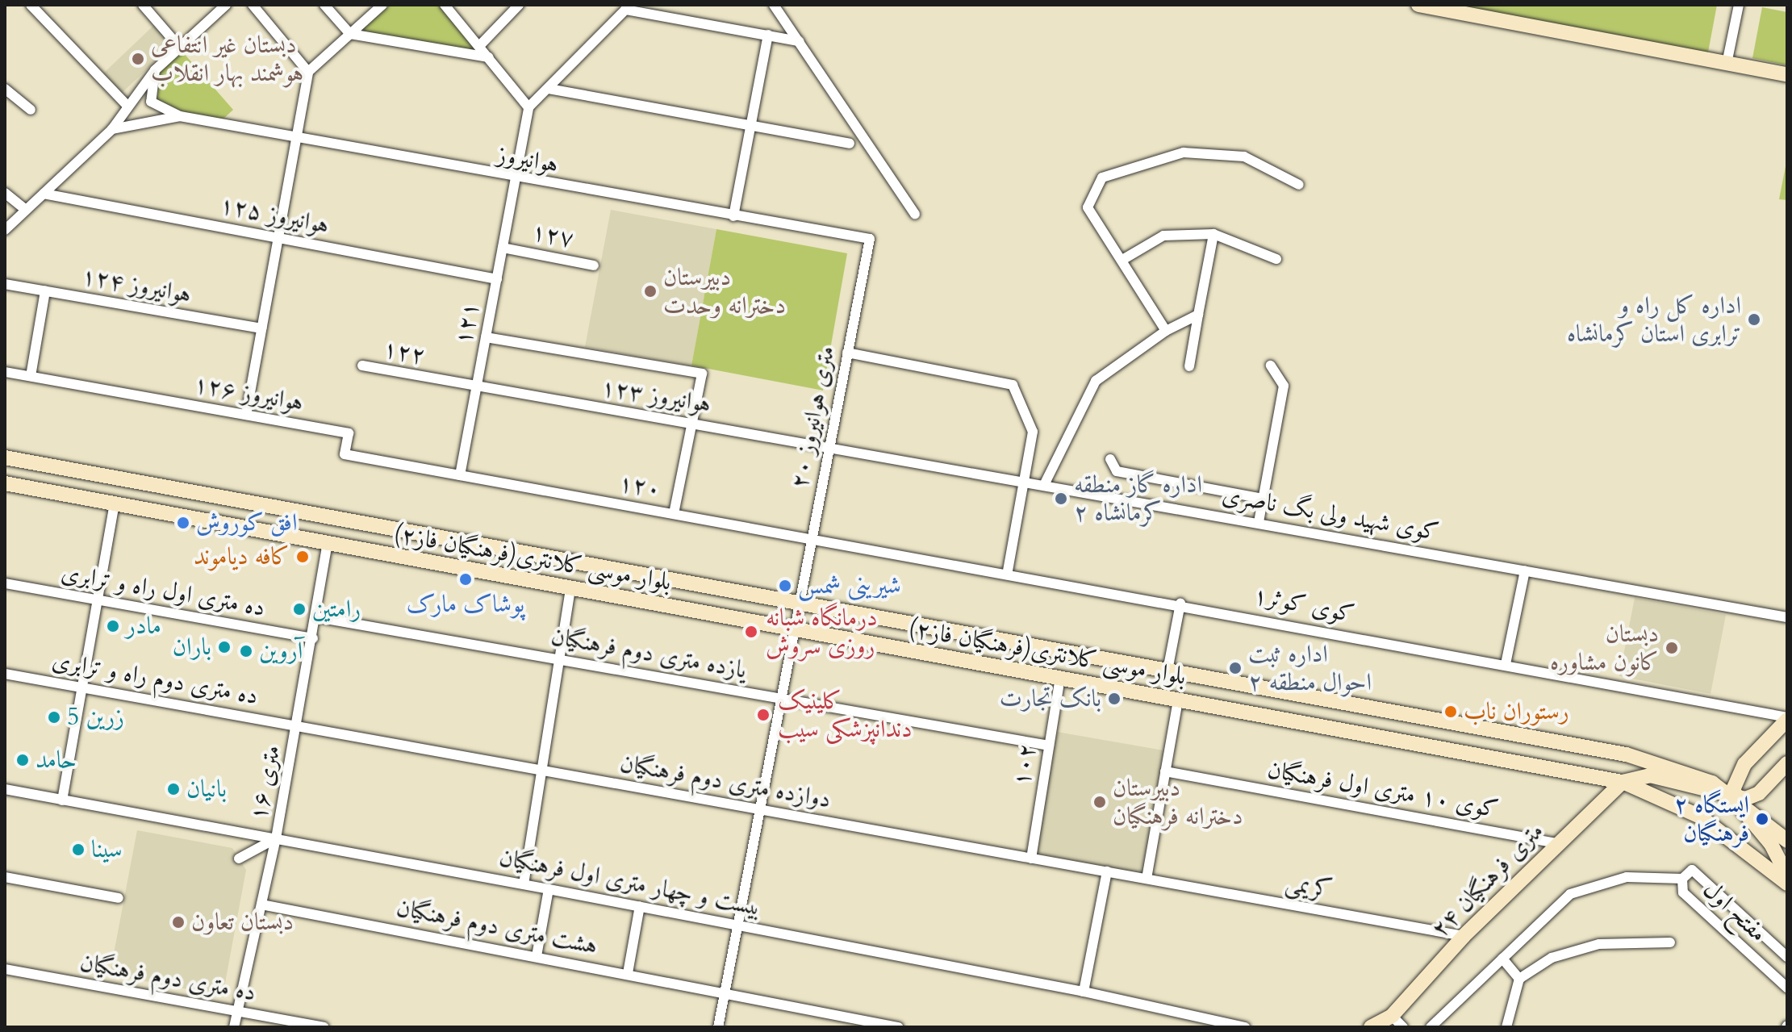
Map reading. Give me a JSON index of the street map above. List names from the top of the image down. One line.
{"streets":{"main road":["بلوار موسی کلانتری(فرهنگیان فاز۲)","۲۴ متری فرهنگیان"],"street":["هوانیروز","هوانیروز ۱۲۵","۱۲۷","هوانیروز ۱۲۴","۱۲۱","۱۲۲","هوانیروز ۱۲۶","۱۲۳ هوانیروز","۲۰ متری هوانیروز","۱۲۰","کوی شهید ولی بگ ناصری","ده متری اول راه و ترابری","کوی کوثر۱","یازده متری دوم فرهنگیان","ده متری دوم راه و ترابری","۱۰۲","دوازده متری دوم فرهنگیان","۱۶ متری","کوی ۱۰ متری اول فرهنگیان","بیست و چهار متری اول فرهنگیان","کریمی","مفتح اول","هشت متری دوم فرهنگیان","ده متری دوم فرهنگیان"]},"crossings":[["هوانیروز","۱۲۱"],["هوانیروز","۲۰ متری هوانیروز"],["هوانیروز ۱۲۵","۱۲۱"],["۱۲۷","۱۲۱"],["۱۲۱","۱۲۲"],["۱۲۱","هوانیروز ۱۲۶"],["۱۲۱","۱۲۳ هوانیروز"],["۱۲۱","۱۲۰"],["۱۲۲","۱۲۳ هوانیروز"],["هوانیروز ۱۲۶","۱۲۰"],["۱۲۳ هوانیروز","۲۰ متری هوانیروز"],["۱۲۳ هوانیروز","کوی شهید ولی بگ ناصری"],["۲۰ متری هوانیروز","۱۲۰"],["۲۰ متری هوانیروز","کوی شهید ولی بگ ناصری"],["۲۰ متری هوانیروز","بلوار موسی کلانتری(فرهنگیان فاز۲)"],["۲۰ متری هوانیروز","کوی کوثر۱"],["۲۰ متری هوانیروز","یازده متری دوم فرهنگیان"],["۲۰ متری هوانیروز","دوازده متری دوم فرهنگیان"],["۲۰ متری هوانیروز","بیست و چهار متری اول فرهنگیان"],["۲۰ متری هوانیروز","هشت متری دوم فرهنگیان"],["۱۲۰","کوی کوثر۱"],["بلوار موسی کلانتری(فرهنگیان فاز۲)","۱۰۲"],["بلوار موسی کلانتری(فرهنگیان فاز۲)","۱۶ متری"],["بلوار موسی کلانتری(فرهنگیان فاز۲)","۲۴ متری فرهنگیان"],["ده متری اول راه و ترابری","۱۶ متری"],["یازده متری دوم فرهنگیان","۱۰۲"],["یازده متری دوم فرهنگیان","۱۶ متری"],["ده متری دوم راه و ترابری","دوازده متری دوم فرهنگیان"],["ده متری دوم راه و ترابری","۱۶ متری"],["۱۰۲","دوازده متری دوم فرهنگیان"],["دوازده متری دوم فرهنگیان","۱۶ متری"],["دوازده متری دوم فرهنگیان","کریمی"],["۱۶ متری","بیست و چهار متری اول فرهنگیان"],["۱۶ متری","هشت متری دوم فرهنگیان"],["۱۶ متری","ده متری دوم فرهنگیان"],["کوی ۱۰ متری اول فرهنگیان","۲۴ متری فرهنگیان"],["۲۴ متری فرهنگیان","کریمی"]],"places":["دبستان غیر انتفاعی هوشمند بهار انقلاب","دبیرستان دخترانه وحدت","اداره کل راه و ترابری استان کرمانشاه","اداره گاز منطقه ۲ کرمانشاه","افق کوروش","کافه دیاموند","پوشاک مارک","شیرینی شمس","رامتین","مادر","درمانگاه شبانه روزی سروش","باران","دبستان کانون مشاوره","آروین","اداره ثبت احوال منطقه ۲","بانک تجارت","رستوران ناب","کلینیک دندانپزشکی سیب","زرین 5","حامد","بانیان","دبیرستان دخترانه فرهنگیان","ایستگاه ۲ فرهنگیان","سینا","دبستان تعاون"]}
